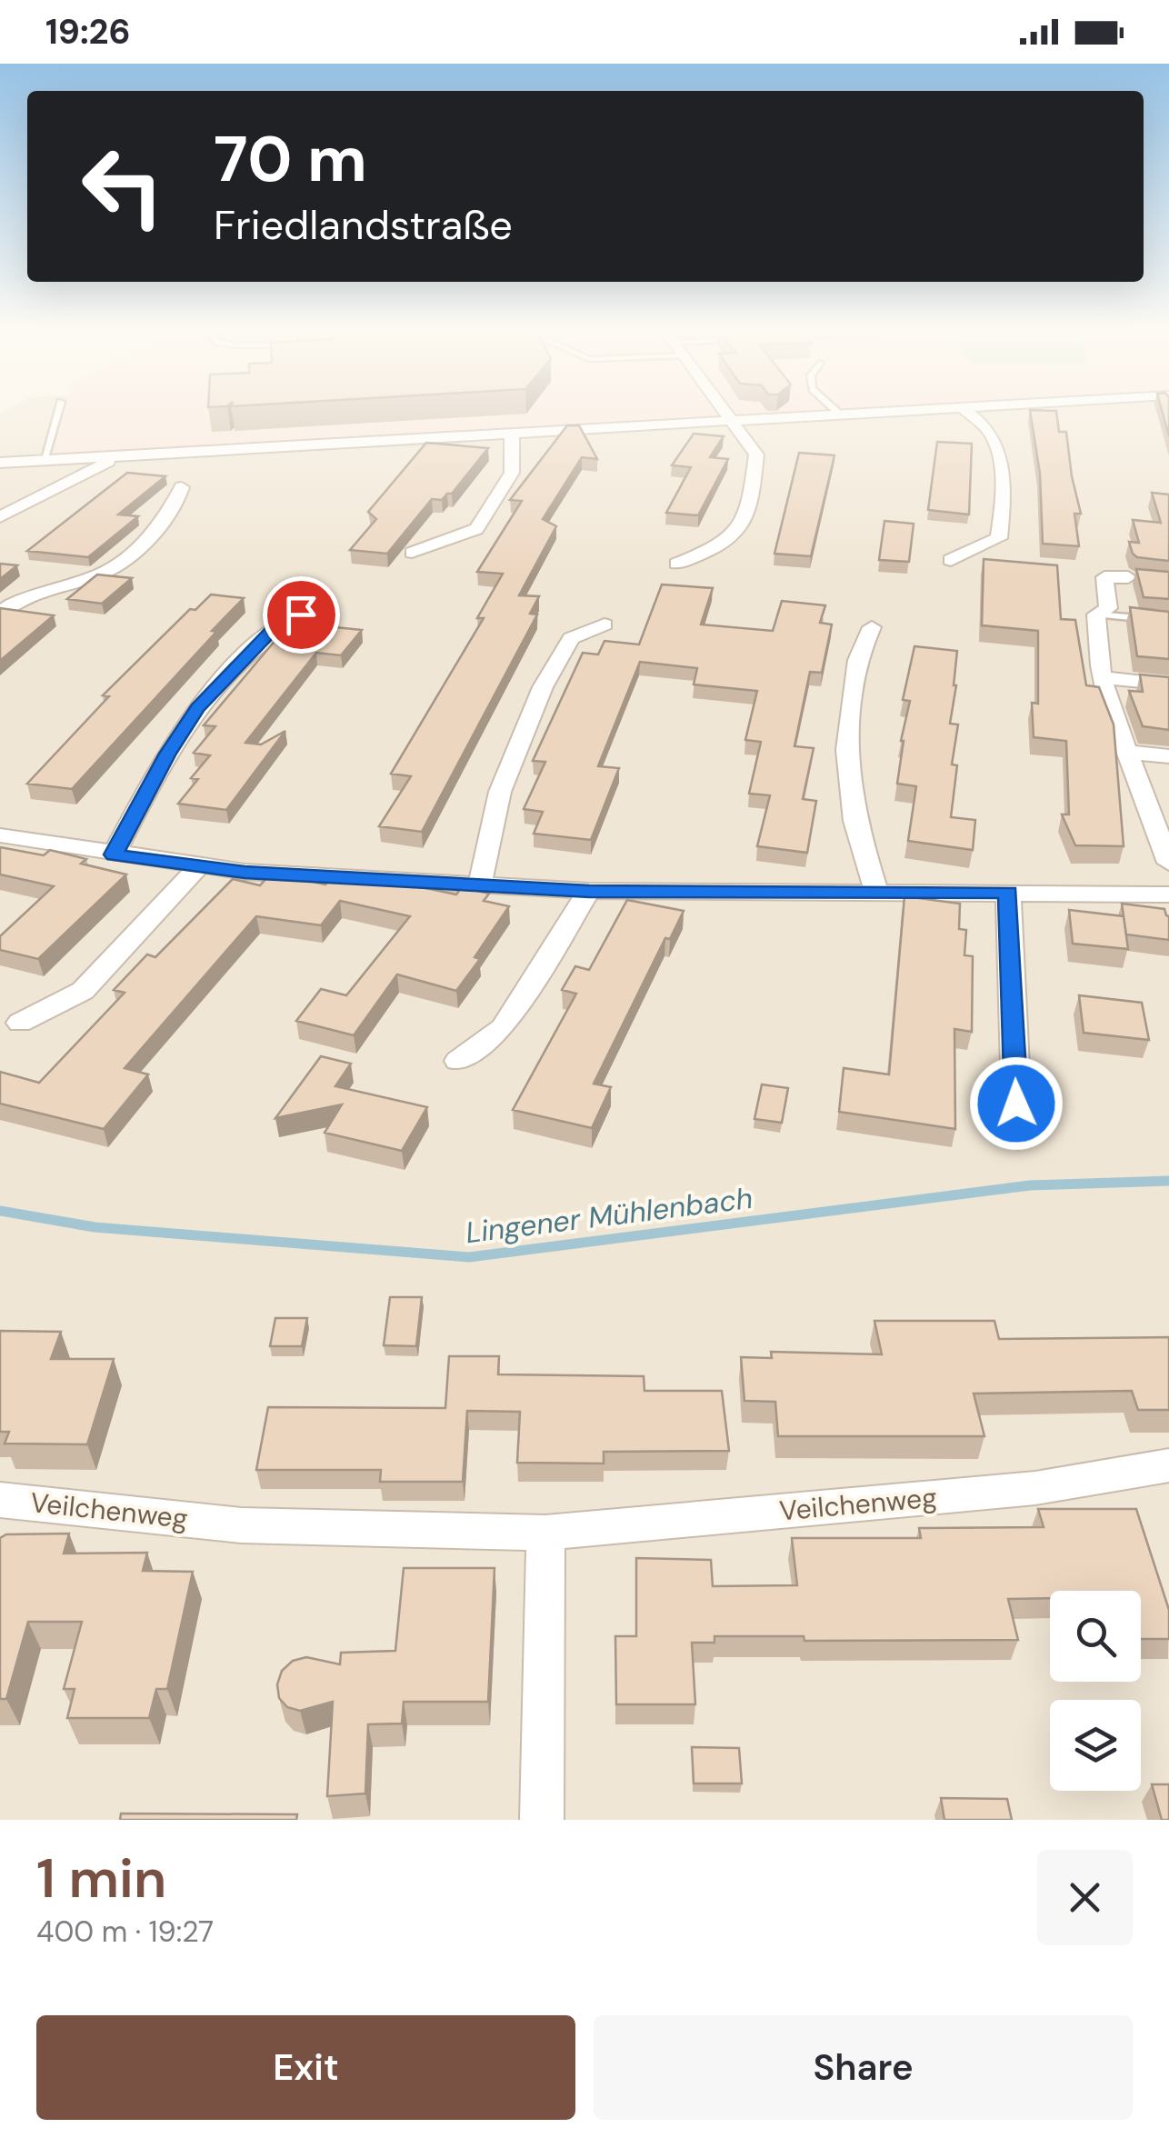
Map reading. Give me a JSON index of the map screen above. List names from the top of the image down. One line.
{"streets":{"street":["Veilchenweg"]},"water":["Lingener Mühlenbach"],"page":{"status":"19:26","turn":["70 m","Friedlandstraße"],"heading":["1 min","400 m · 19:27"],"buttons":["Exit","Share"]}}
